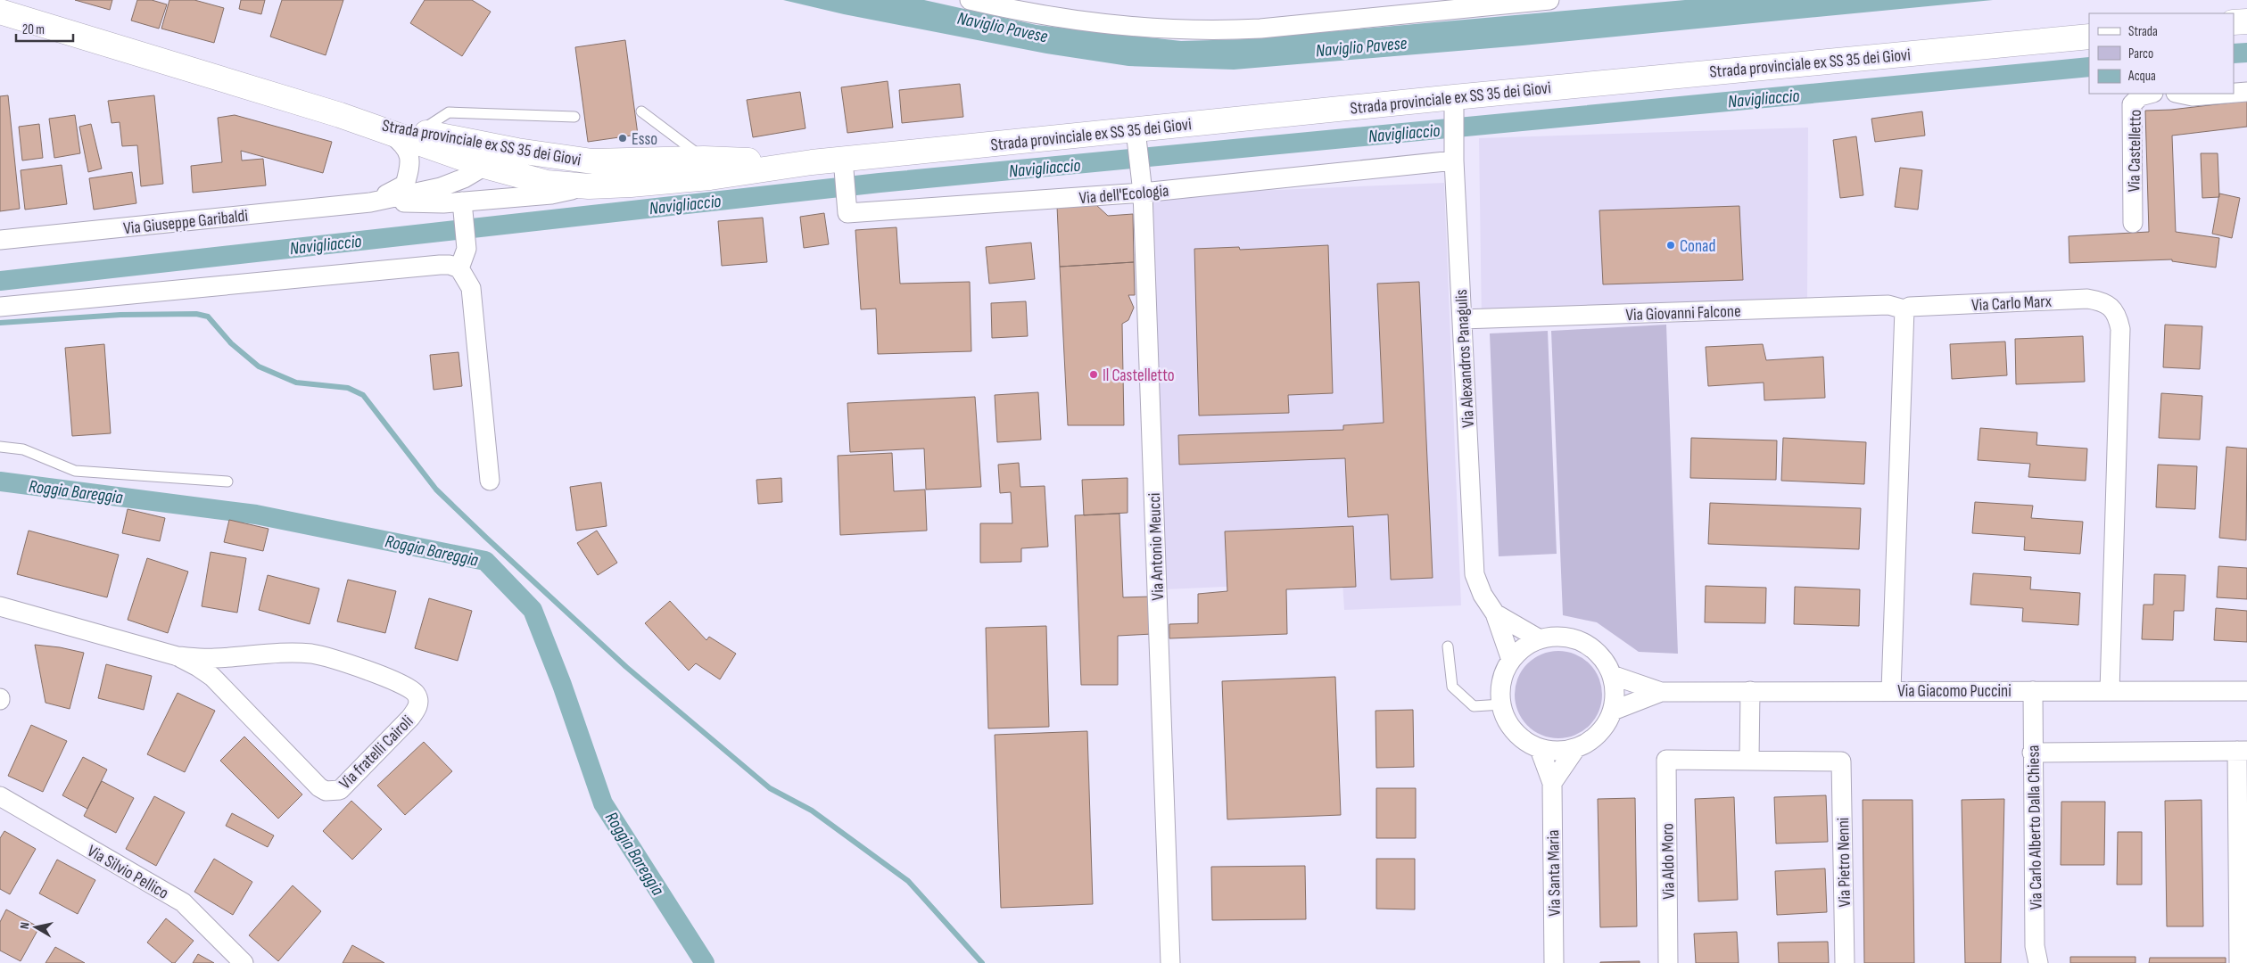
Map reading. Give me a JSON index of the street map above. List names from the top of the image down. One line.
{"streets":{"main road":["Strada provinciale ex SS 35 dei Giovi"],"street":["Via Castelletto","Via dell'Ecologia","Via Giuseppe Garibaldi","Via Carlo Marx","Via Giovanni Falcone","Via Alexandros Panagulis","Via Antonio Meucci","Via Giacomo Puccini","Via fratelli Cairoli","Via Carlo Alberto Dalla Chiesa","Via Aldo Moro","Via Pietro Nenni","Via Silvio Pellico","Via Santa Maria"]},"crossings":[["Strada provinciale ex SS 35 dei Giovi","Via dell'Ecologia"],["Strada provinciale ex SS 35 dei Giovi","Via Alexandros Panagulis"],["Strada provinciale ex SS 35 dei Giovi","Via Antonio Meucci"],["Via dell'Ecologia","Via Alexandros Panagulis"],["Via dell'Ecologia","Via Antonio Meucci"],["Via Carlo Marx","Via Giovanni Falcone"],["Via Carlo Marx","Via Giacomo Puccini"],["Via Giovanni Falcone","Via Alexandros Panagulis"],["Via Alexandros Panagulis","Via Giacomo Puccini"],["Via Alexandros Panagulis","Via Santa Maria"],["Via Giacomo Puccini","Via Carlo Alberto Dalla Chiesa"],["Via Giacomo Puccini","Via Santa Maria"],["Via Aldo Moro","Via Pietro Nenni"]],"water":["Naviglio Pavese","Navigliaccio","Roggia Bareggia"],"places":["Esso","Conad","Il Castelletto"],"legend":["Strada","Parco","Acqua"],"scale_bar":"20 m","north":"left"}
